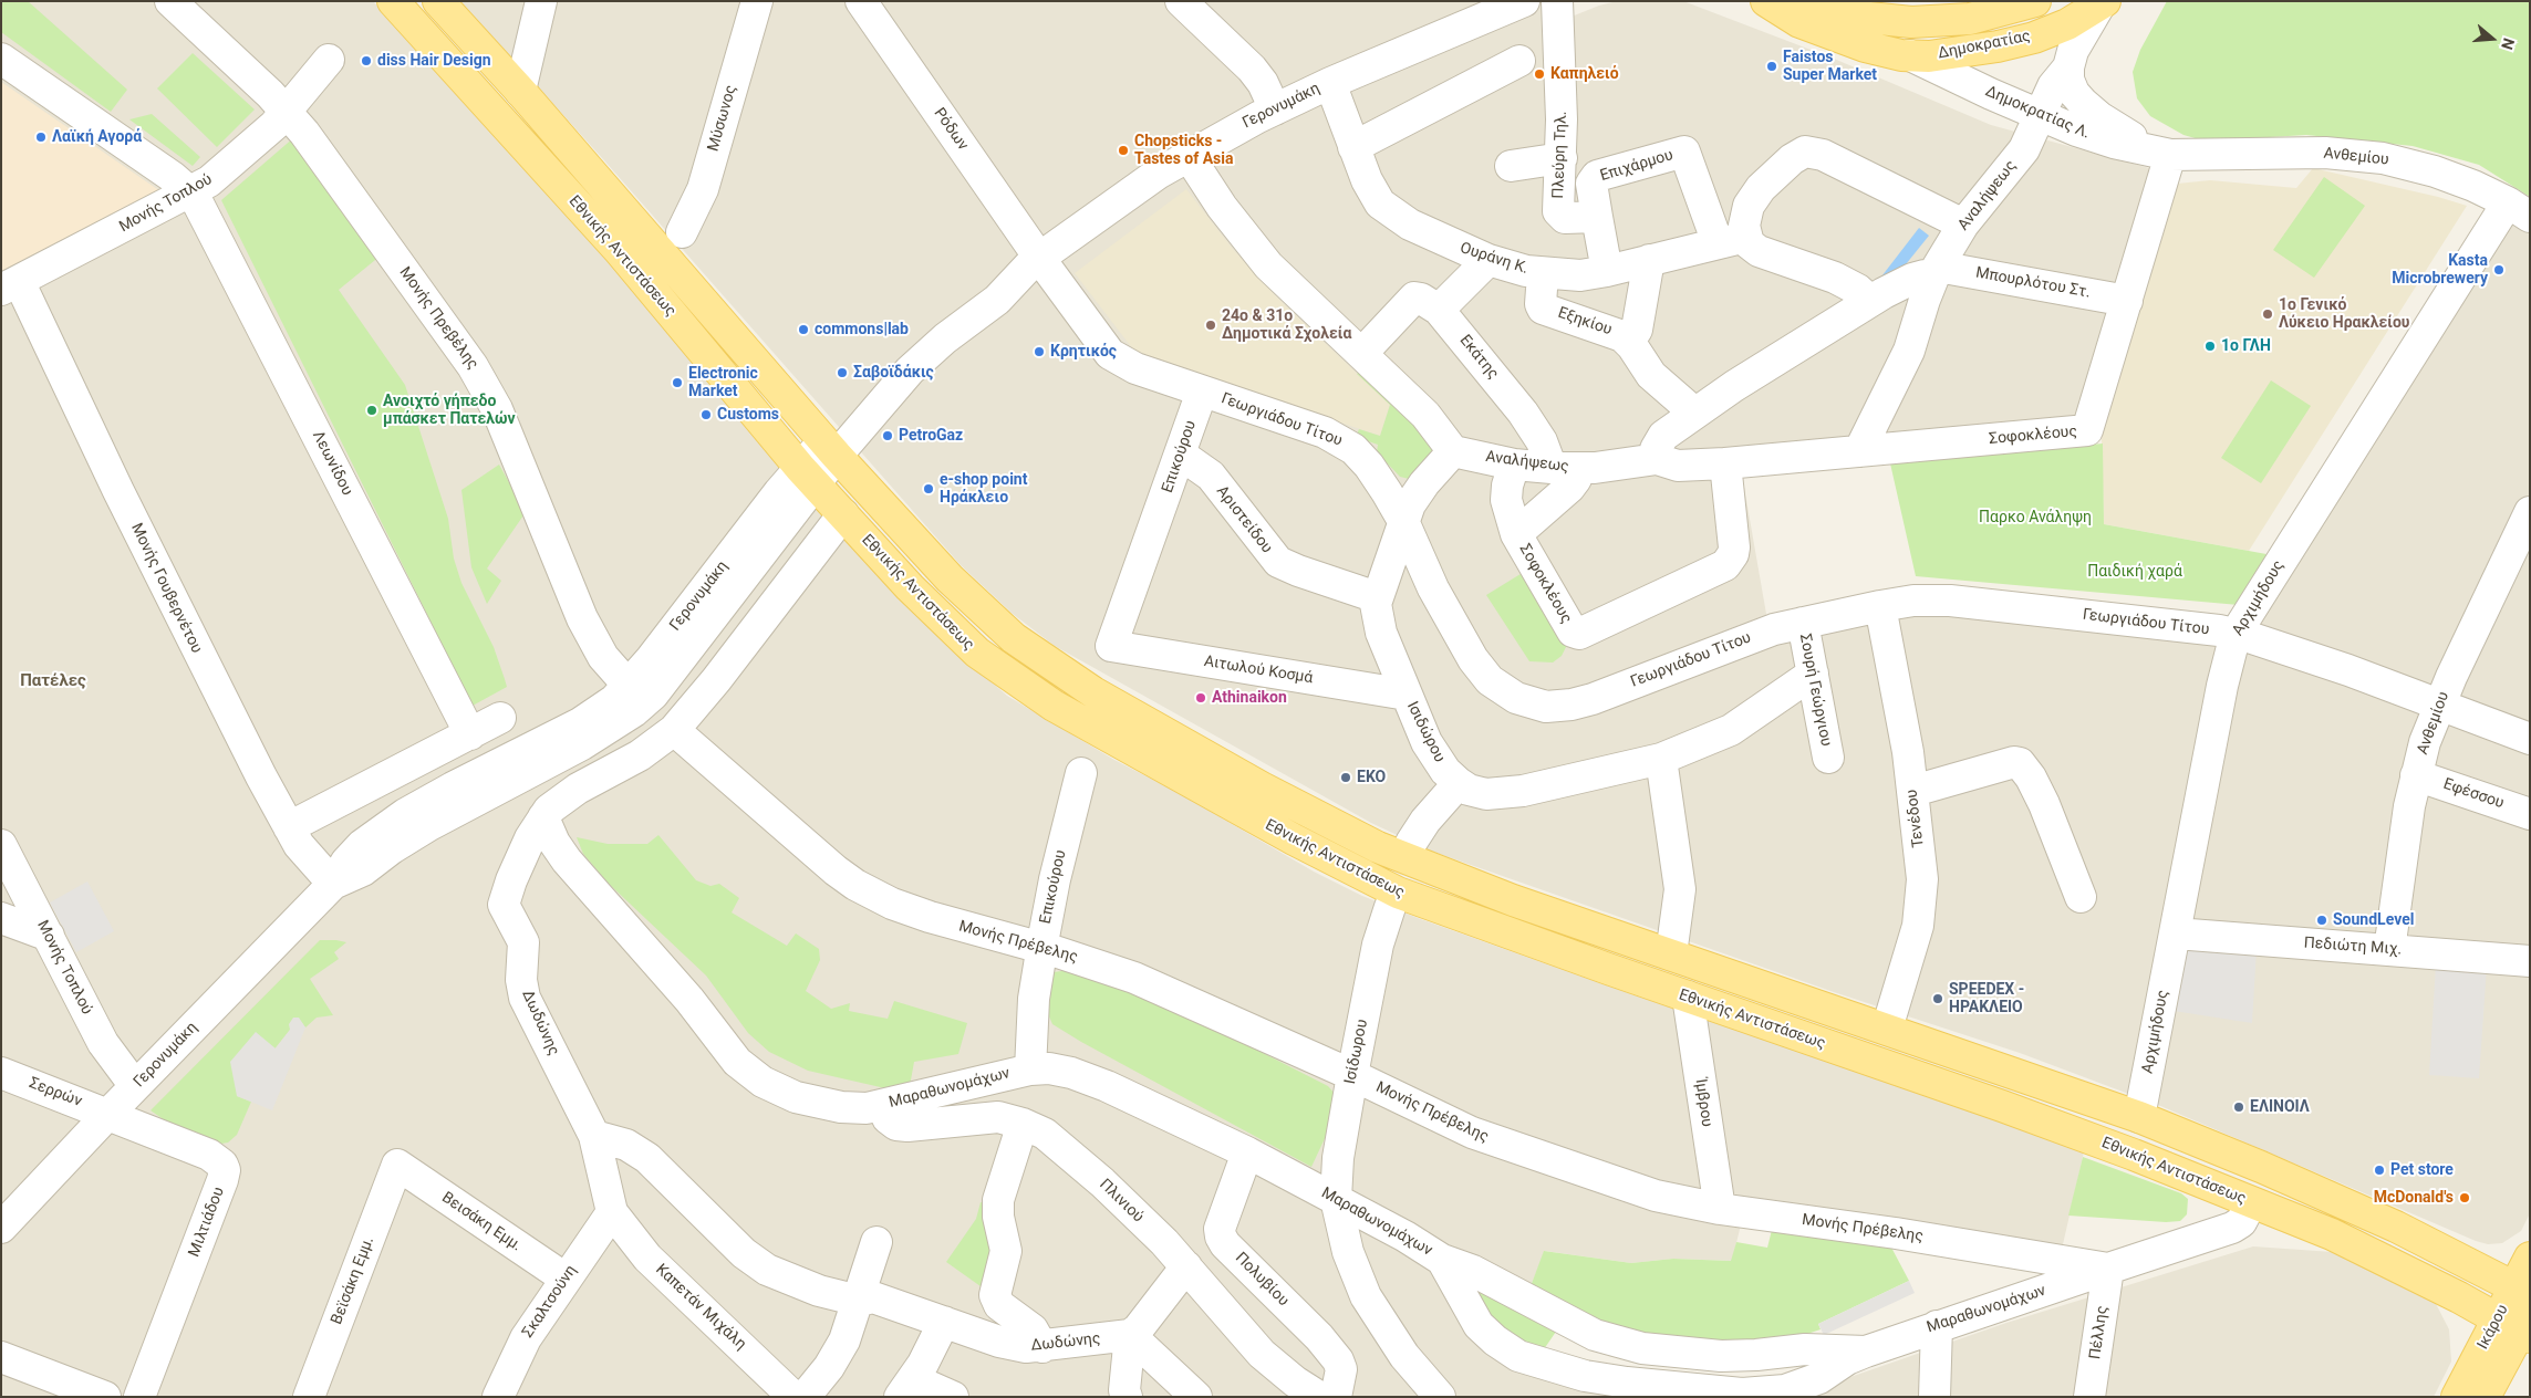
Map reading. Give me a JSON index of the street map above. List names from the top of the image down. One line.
{"streets":{"main road":["Δημοκρατίας","Εθνικής Αντιστάσεως","Ικάρου"],"street":["Γερονυμάκη","Δημοκρατίας Λ.","Μύσωνος","Ρόδων","Πλεύρη Τηλ.","Ανθεμίου","Επιχάρμου","Αναλήψεως","Μονής Τοπλού","Ουράνη Κ.","Μπουρλότου Στ.","Μονής Πρεβέλης","Εξηκίου","Εκάτης","Γεωργιάδου Τίτου","Σοφοκλέους","Επικούρου","Λεωνίδου","Αριστείδου","Μονής Γουβερνέτου","Αρχιμήδους","Αιτωλού Κοσμά","Σουρή Γεώργιου","Ισιδώρου","Εφέσσου","Τενέδου","Μονής Πρέβελης","Πεδιώτη Μιχ.","Δωδώνης","Ισίδωρου","Μαραθωνομάχων","Σερρών","Ίμβρου","Πλινιού","Μιλτιάδου","Βεισάκη Εμμ.","Πολυβίου","Βεϊσάκη Εμμ.","Σκαλτσούνη","Καπετάν Μιχάλη","Πέλλης"]},"crossings":[["Δημοκρατίας","Δημοκρατίας Λ."],["Δημοκρατίας","Αναλήψεως"],["Γερονυμάκη","Ρόδων"],["Γερονυμάκη","Μονής Τοπλού"],["Γερονυμάκη","Εθνικής Αντιστάσεως"],["Γερονυμάκη","Ουράνη Κ."],["Γερονυμάκη","Μονής Πρεβέλης"],["Γερονυμάκη","Γεωργιάδου Τίτου"],["Γερονυμάκη","Μονής Γουβερνέτου"],["Γερονυμάκη","Σερρών"],["Γερονυμάκη","Μιλτιάδου"],["Δημοκρατίας Λ.","Ανθεμίου"],["Δημοκρατίας Λ.","Αναλήψεως"],["Δημοκρατίας Λ.","Σοφοκλέους"],["Ρόδων","Γεωργιάδου Τίτου"],["Πλεύρη Τηλ.","Επιχάρμου"],["Ανθεμίου","Γεωργιάδου Τίτου"],["Ανθεμίου","Σοφοκλέους"],["Ανθεμίου","Αρχιμήδους"],["Ανθεμίου","Εφέσσου"],["Ανθεμίου","Πεδιώτη Μιχ."],["Επιχάρμου","Ουράνη Κ."],["Αναλήψεως","Μπουρλότου Στ."],["Αναλήψεως","Εκάτης"],["Αναλήψεως","Σοφοκλέους"],["Αναλήψεως","Ισιδώρου"],["Μονής Τοπλού","Μονής Πρεβέλης"],["Μονής Τοπλού","Λεωνίδου"],["Μονής Τοπλού","Μονής Γουβερνέτου"],["Εθνικής Αντιστάσεως","Αρχιμήδους"],["Εθνικής Αντιστάσεως","Τενέδου"],["Εθνικής Αντιστάσεως","Μονής Πρέβελης"],["Εθνικής Αντιστάσεως","Ίμβρου"],["Εθνικής Αντιστάσεως","Ικάρου"],["Ουράνη Κ.","Εξηκίου"],["Μπουρλότου Στ.","Σοφοκλέους"],["Γεωργιάδου Τίτου","Επικούρου"],["Γεωργιάδου Τίτου","Αρχιμήδους"],["Γεωργιάδου Τίτου","Σουρή Γεώργιου"],["Γεωργιάδου Τίτου","Ισιδώρου"],["Γεωργιάδου Τίτου","Τενέδου"],["Επικούρου","Αριστείδου"],["Επικούρου","Αιτωλού Κοσμά"],["Επικούρου","Μονής Πρέβελης"],["Επικούρου","Μαραθωνομάχων"],["Αριστείδου","Ισιδώρου"],["Αρχιμήδους","Πεδιώτη Μιχ."],["Αιτωλού Κοσμά","Ισιδώρου"],["Σουρή Γεώργιου","Ισιδώρου"],["Μονής Πρέβελης","Ισίδωρου"],["Μονής Πρέβελης","Μαραθωνομάχων"],["Μονής Πρέβελης","Ίμβρου"],["Μονής Πρέβελης","Πέλλης"],["Δωδώνης","Μαραθωνομάχων"],["Δωδώνης","Σκαλτσούνη"],["Δωδώνης","Καπετάν Μιχάλη"],["Ισίδωρου","Μαραθωνομάχων"],["Μαραθωνομάχων","Πλινιού"],["Μαραθωνομάχων","Πολυβίου"],["Μαραθωνομάχων","Πέλλης"],["Σερρών","Μιλτιάδου"],["Βεισάκη Εμμ.","Βεϊσάκη Εμμ."],["Βεισάκη Εμμ.","Σκαλτσούνη"],["Σκαλτσούνη","Καπετάν Μιχάλη"]],"districts":["Πατέλες"],"parks":["Παρκο Ανάληψη","Παιδική χαρά"],"places":["diss Hair Design","Faistos Super Market","Καπηλειό","Λαϊκή Αγορά","Chopsticks - Tastes of Asia","Kasta Microbrewery","1ο Γενικό Λύκειο Ηρακλείου","24ο & 31ο Δημοτικά Σχολεία","commons|lab","1o ΓΛΗ","Κρητικός","Σαβοϊδάκις","Electronic Market","Ανοιχτό γήπεδο μπάσκετ Πατελών","Customs","PetroGaz","e-shop point Ηράκλειο","Athinaikon","EKO","SoundLevel","SPEEDEX - ΗΡΑΚΛΕΙΟ","ΕΛΙΝΟΙΛ","Pet store","McDonald's"],"north":"right"}
